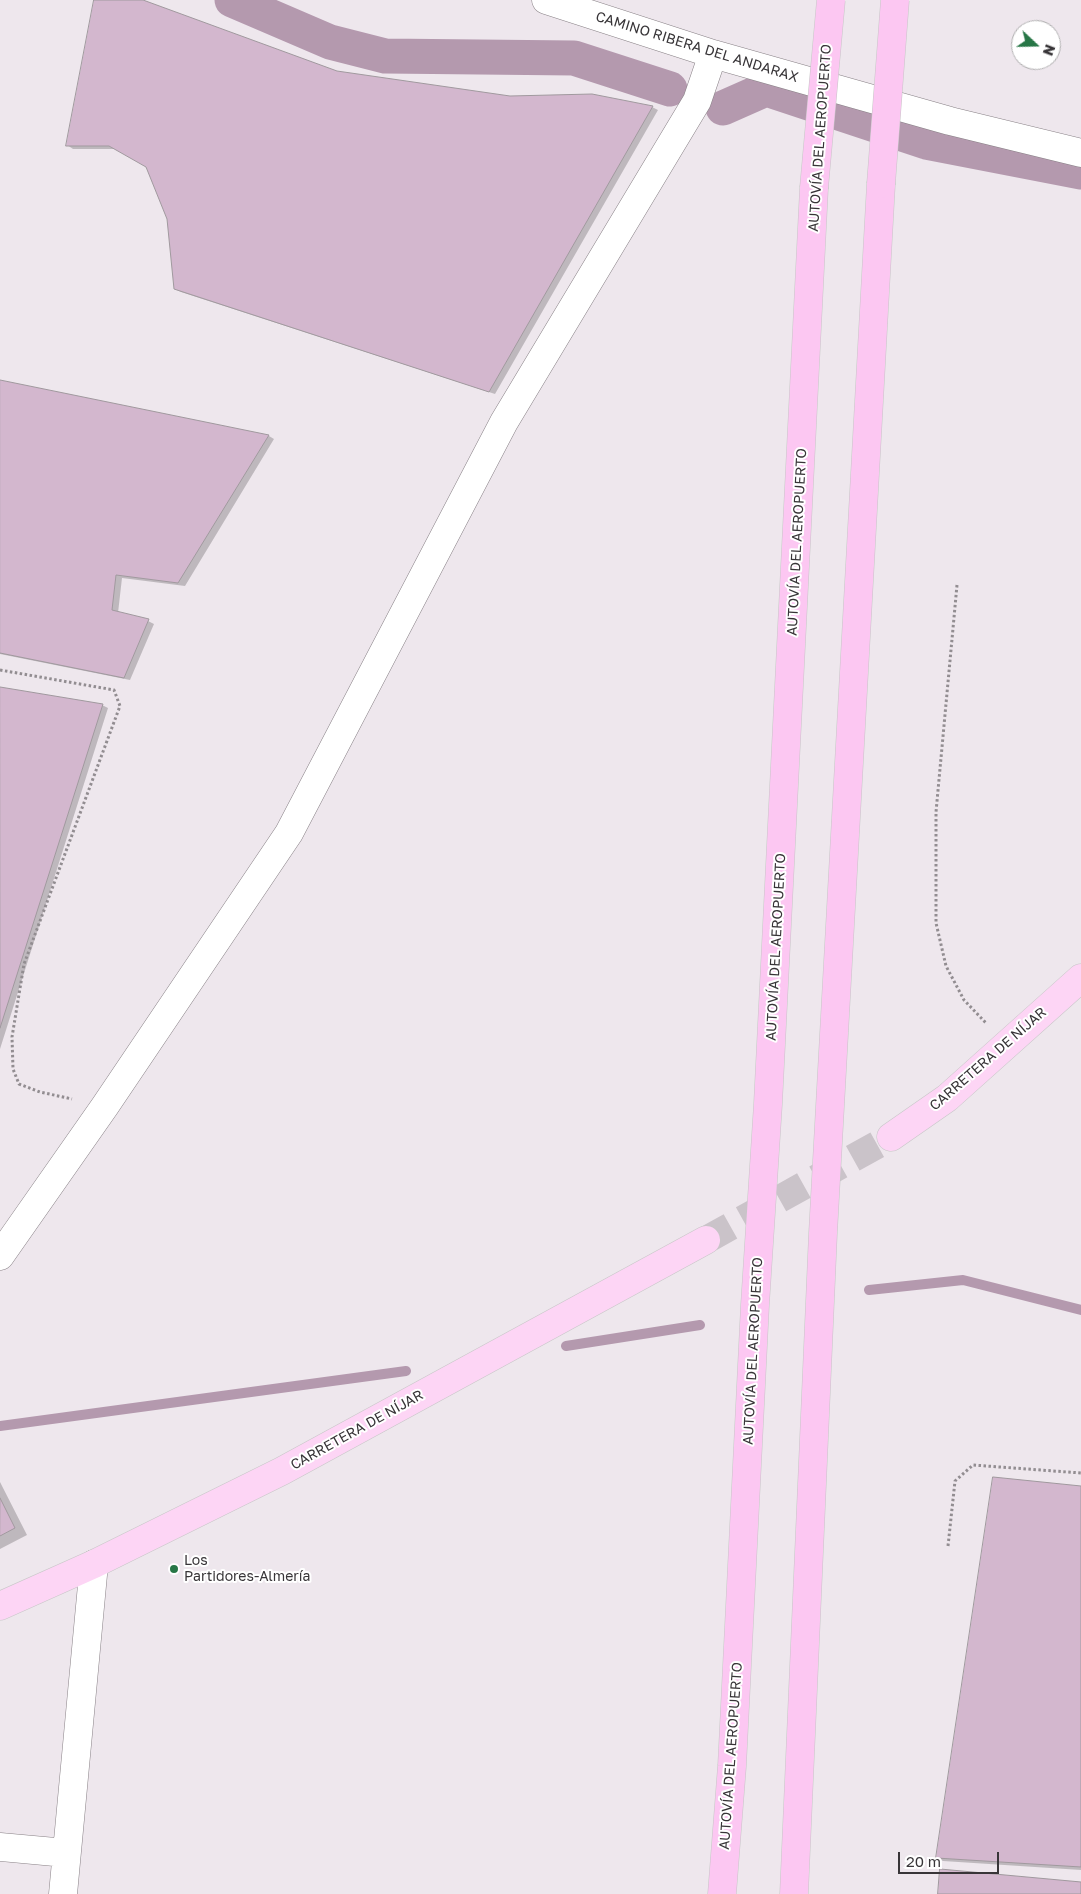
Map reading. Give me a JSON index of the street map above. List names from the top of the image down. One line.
{"streets":{"highway":["AUTOVÍA DEL AEROPUERTO"],"main road":["CARRETERA DE NÍJAR"],"street":["CAMINO RIBERA DEL ANDARAX"]},"places":["Los Partidores-Almería"],"scale_bar":"20 m","north":"right"}
